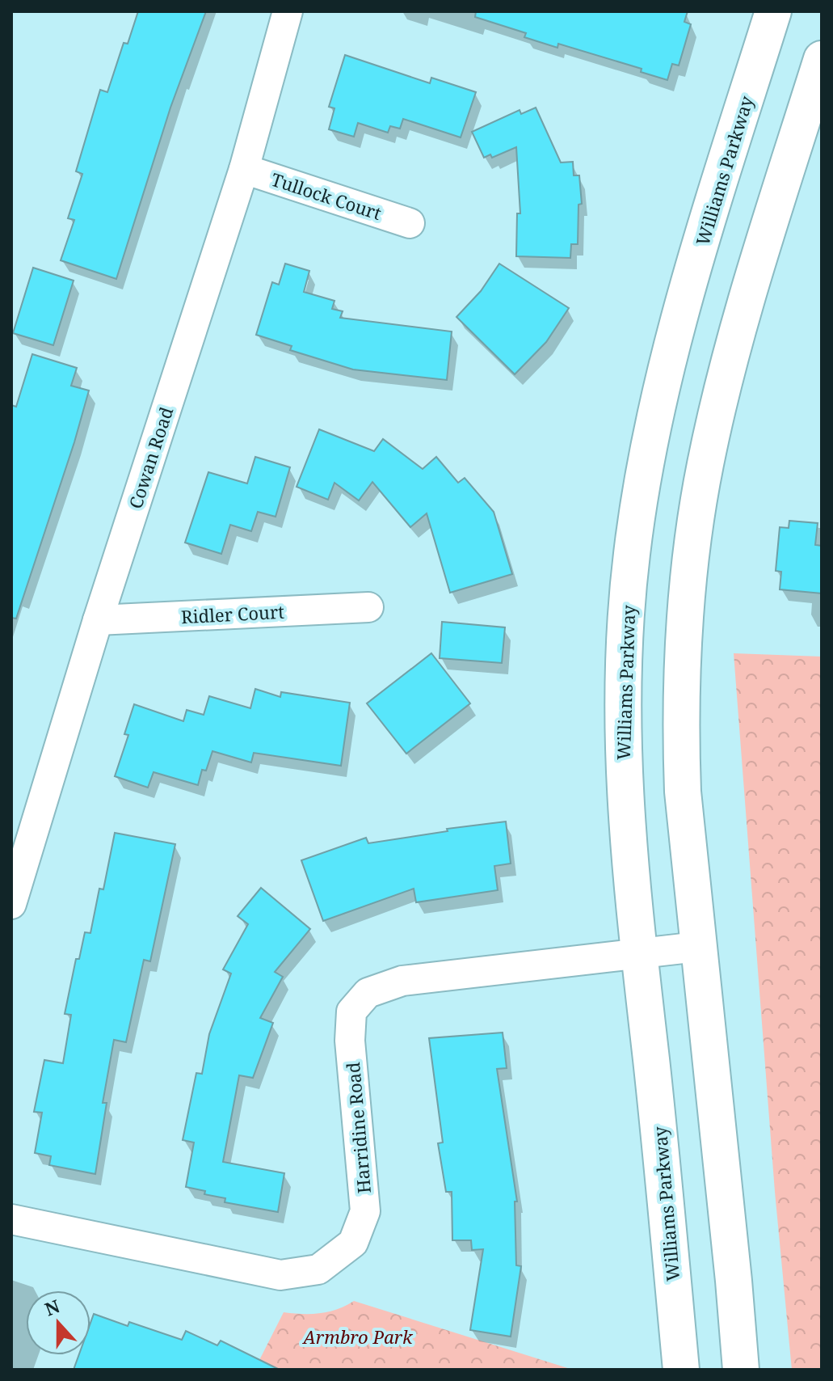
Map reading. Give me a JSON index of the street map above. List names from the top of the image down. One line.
{"streets":{"main road":["Williams Parkway"],"street":["Tullock Court","Cowan Road","Ridler Court","Harridine Road"]},"crossings":[["Williams Parkway","Harridine Road"],["Tullock Court","Cowan Road"],["Cowan Road","Ridler Court"]],"parks":["Armbro Park"],"north":"top"}
